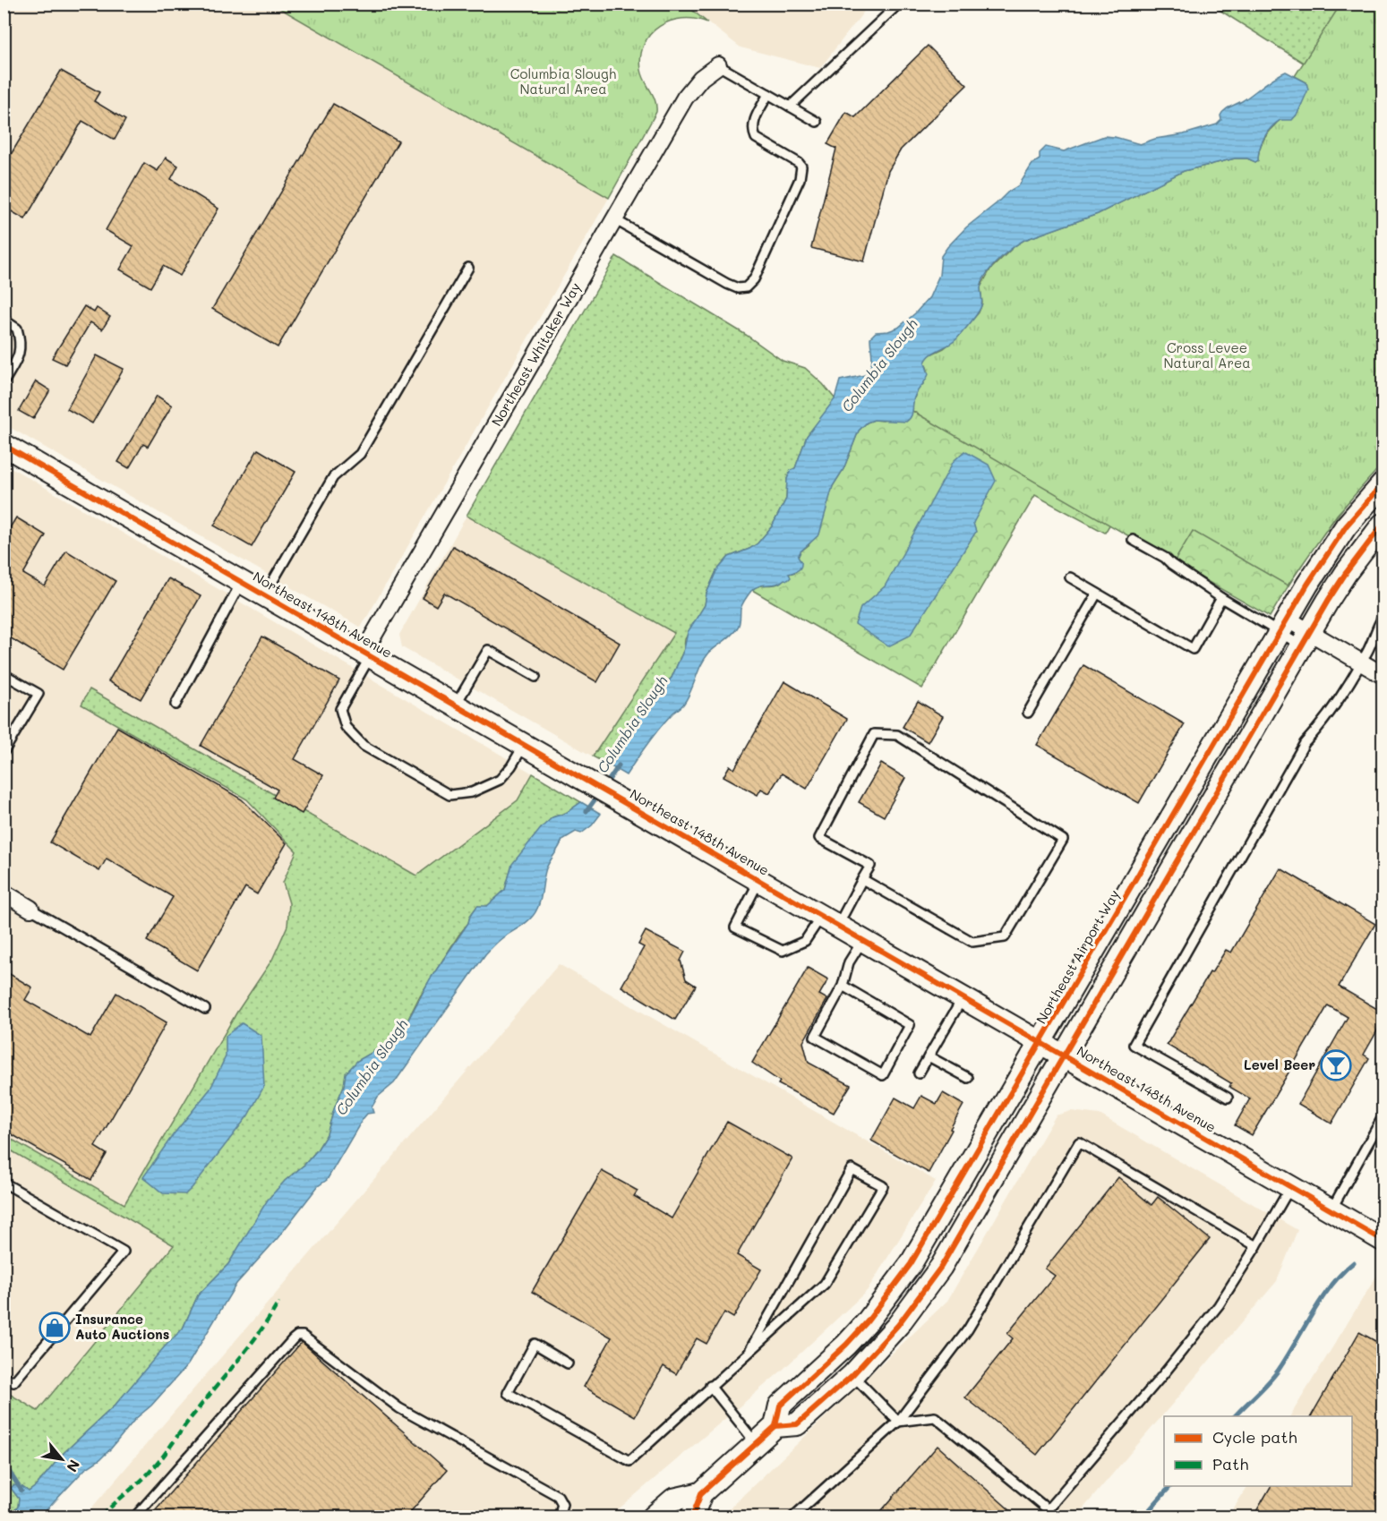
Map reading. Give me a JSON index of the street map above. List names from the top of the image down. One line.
{"streets":{"main road":["Northeast 148th Avenue","Northeast Airport Way"],"street":["Northeast Whitaker Way"]},"crossings":[["Northeast Whitaker Way","Northeast 148th Avenue"],["Northeast 148th Avenue","Northeast Airport Way"]],"water":["Columbia Slough"],"parks":["Columbia Slough Natural Area","Cross Levee Natural Area"],"places":{"bar":["Level Beer"],"shop":["Insurance Auto Auctions"]},"legend":["Cycle path","Path"],"north":"bottom right"}
